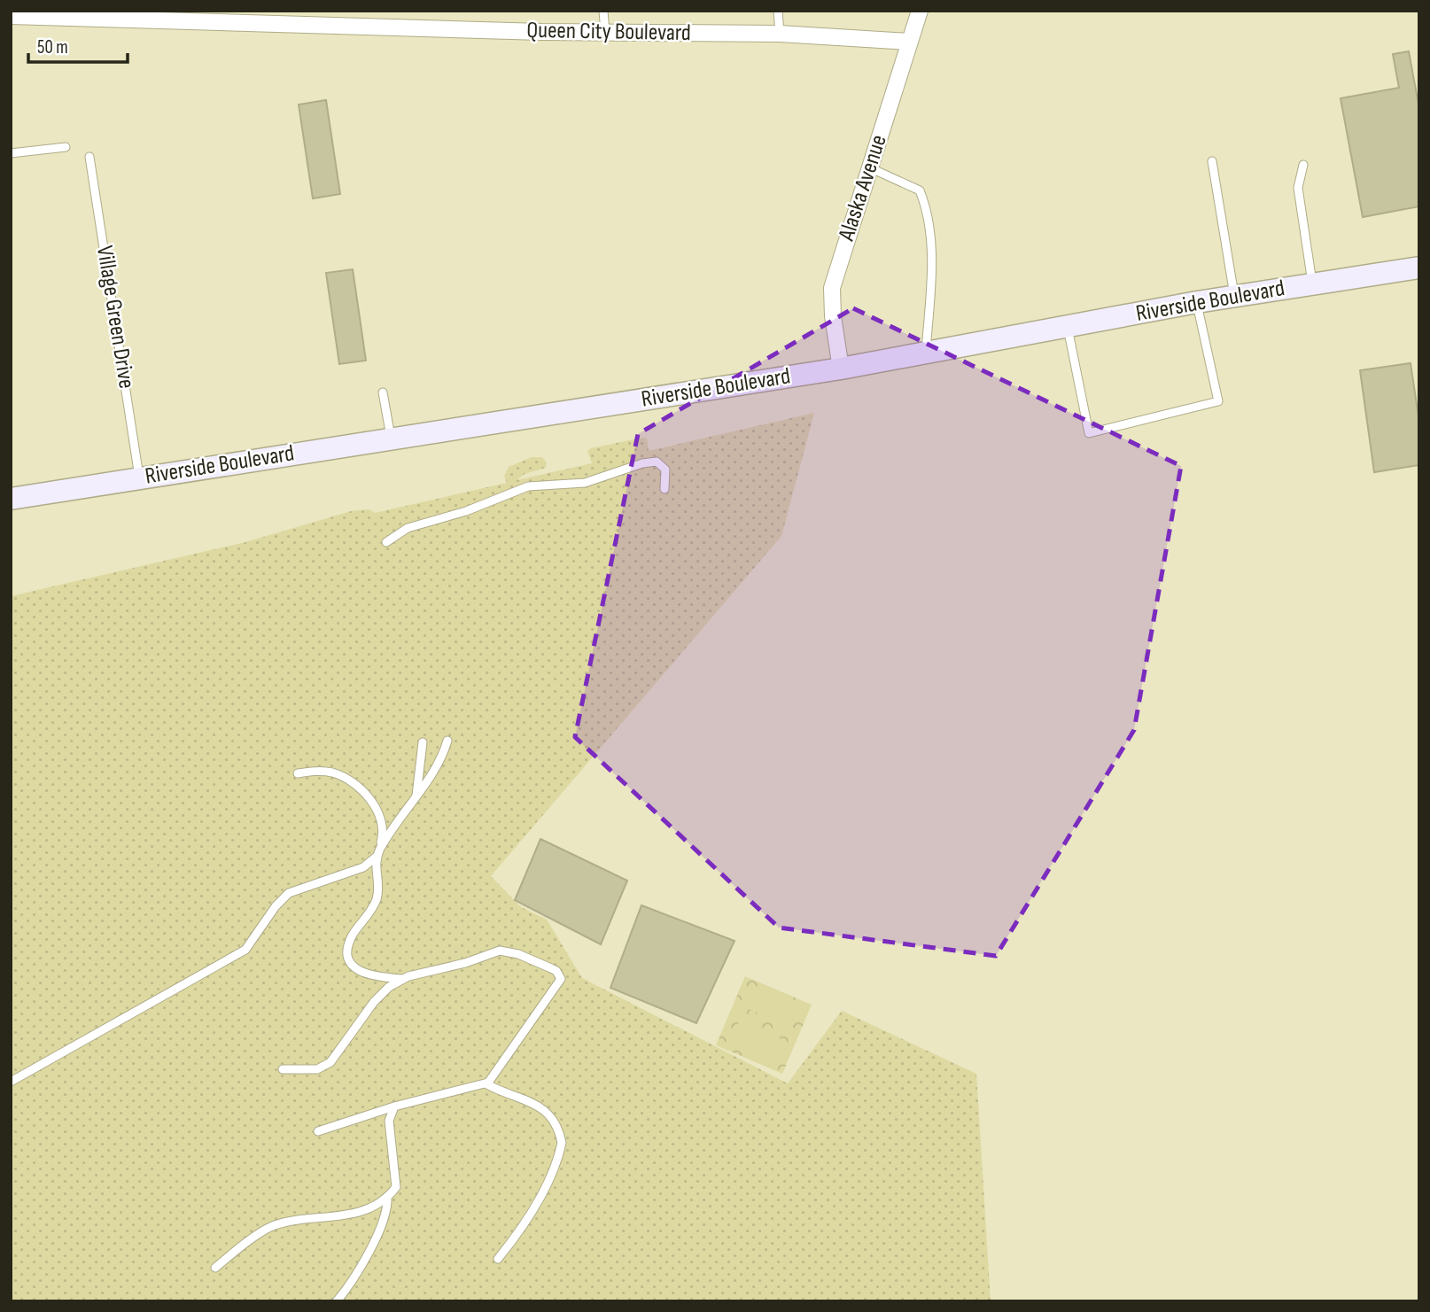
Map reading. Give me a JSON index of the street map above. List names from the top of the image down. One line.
{"streets":{"main road":["Riverside Boulevard"],"street":["Queen City Boulevard","Alaska Avenue"],"lane":["Village Green Drive"]},"crossings":[["Queen City Boulevard","Alaska Avenue"],["Alaska Avenue","Riverside Boulevard"],["Riverside Boulevard","Village Green Drive"]],"scale_bar":"50 m"}
